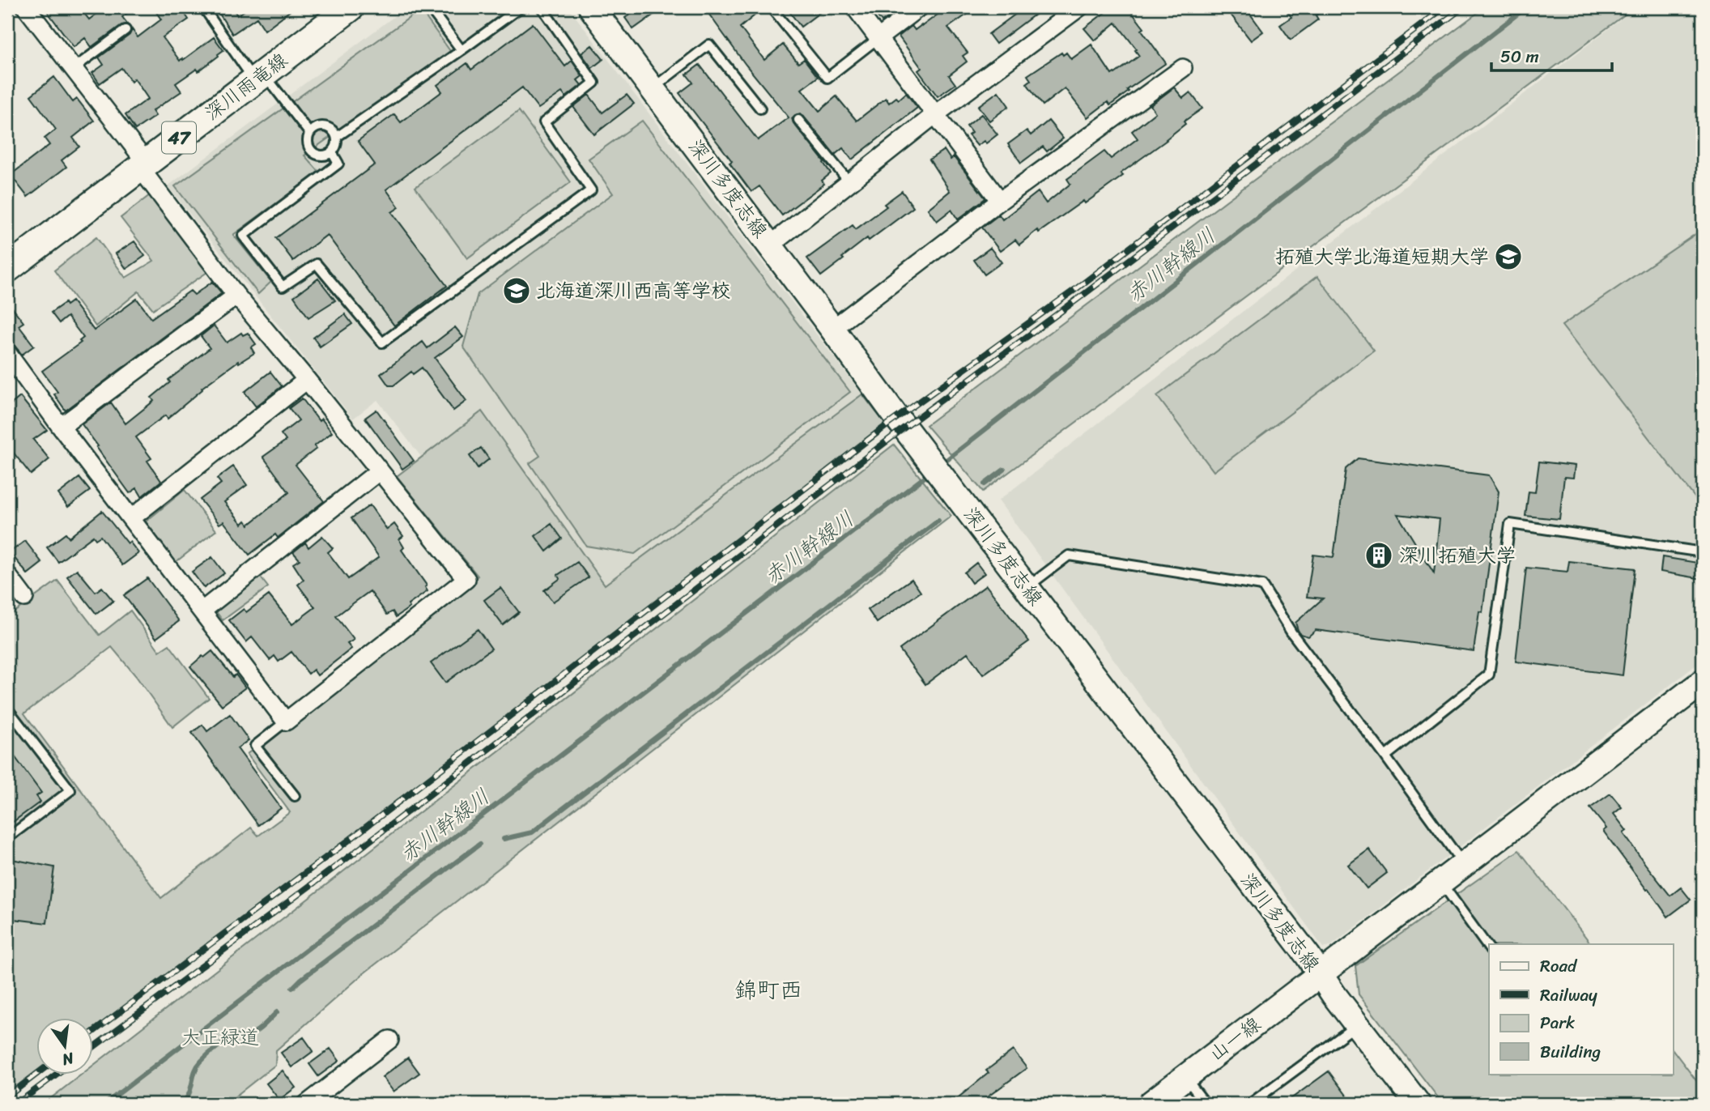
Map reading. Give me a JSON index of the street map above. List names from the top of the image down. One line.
{"streets":{"main road":["深川雨竜線","47","深川多度志線","山一線"]},"crossings":[["深川多度志線","山一線"]],"districts":["錦町西"],"water":["赤川幹線川"],"parks":["大正緑道"],"places":{"school or university":["拓殖大学北海道短期大学","北海道深川西高等学校"],"building":["深川拓殖大学"]},"legend":["Road","Railway","Park","Building"],"scale_bar":"50 m","north":"bottom"}
